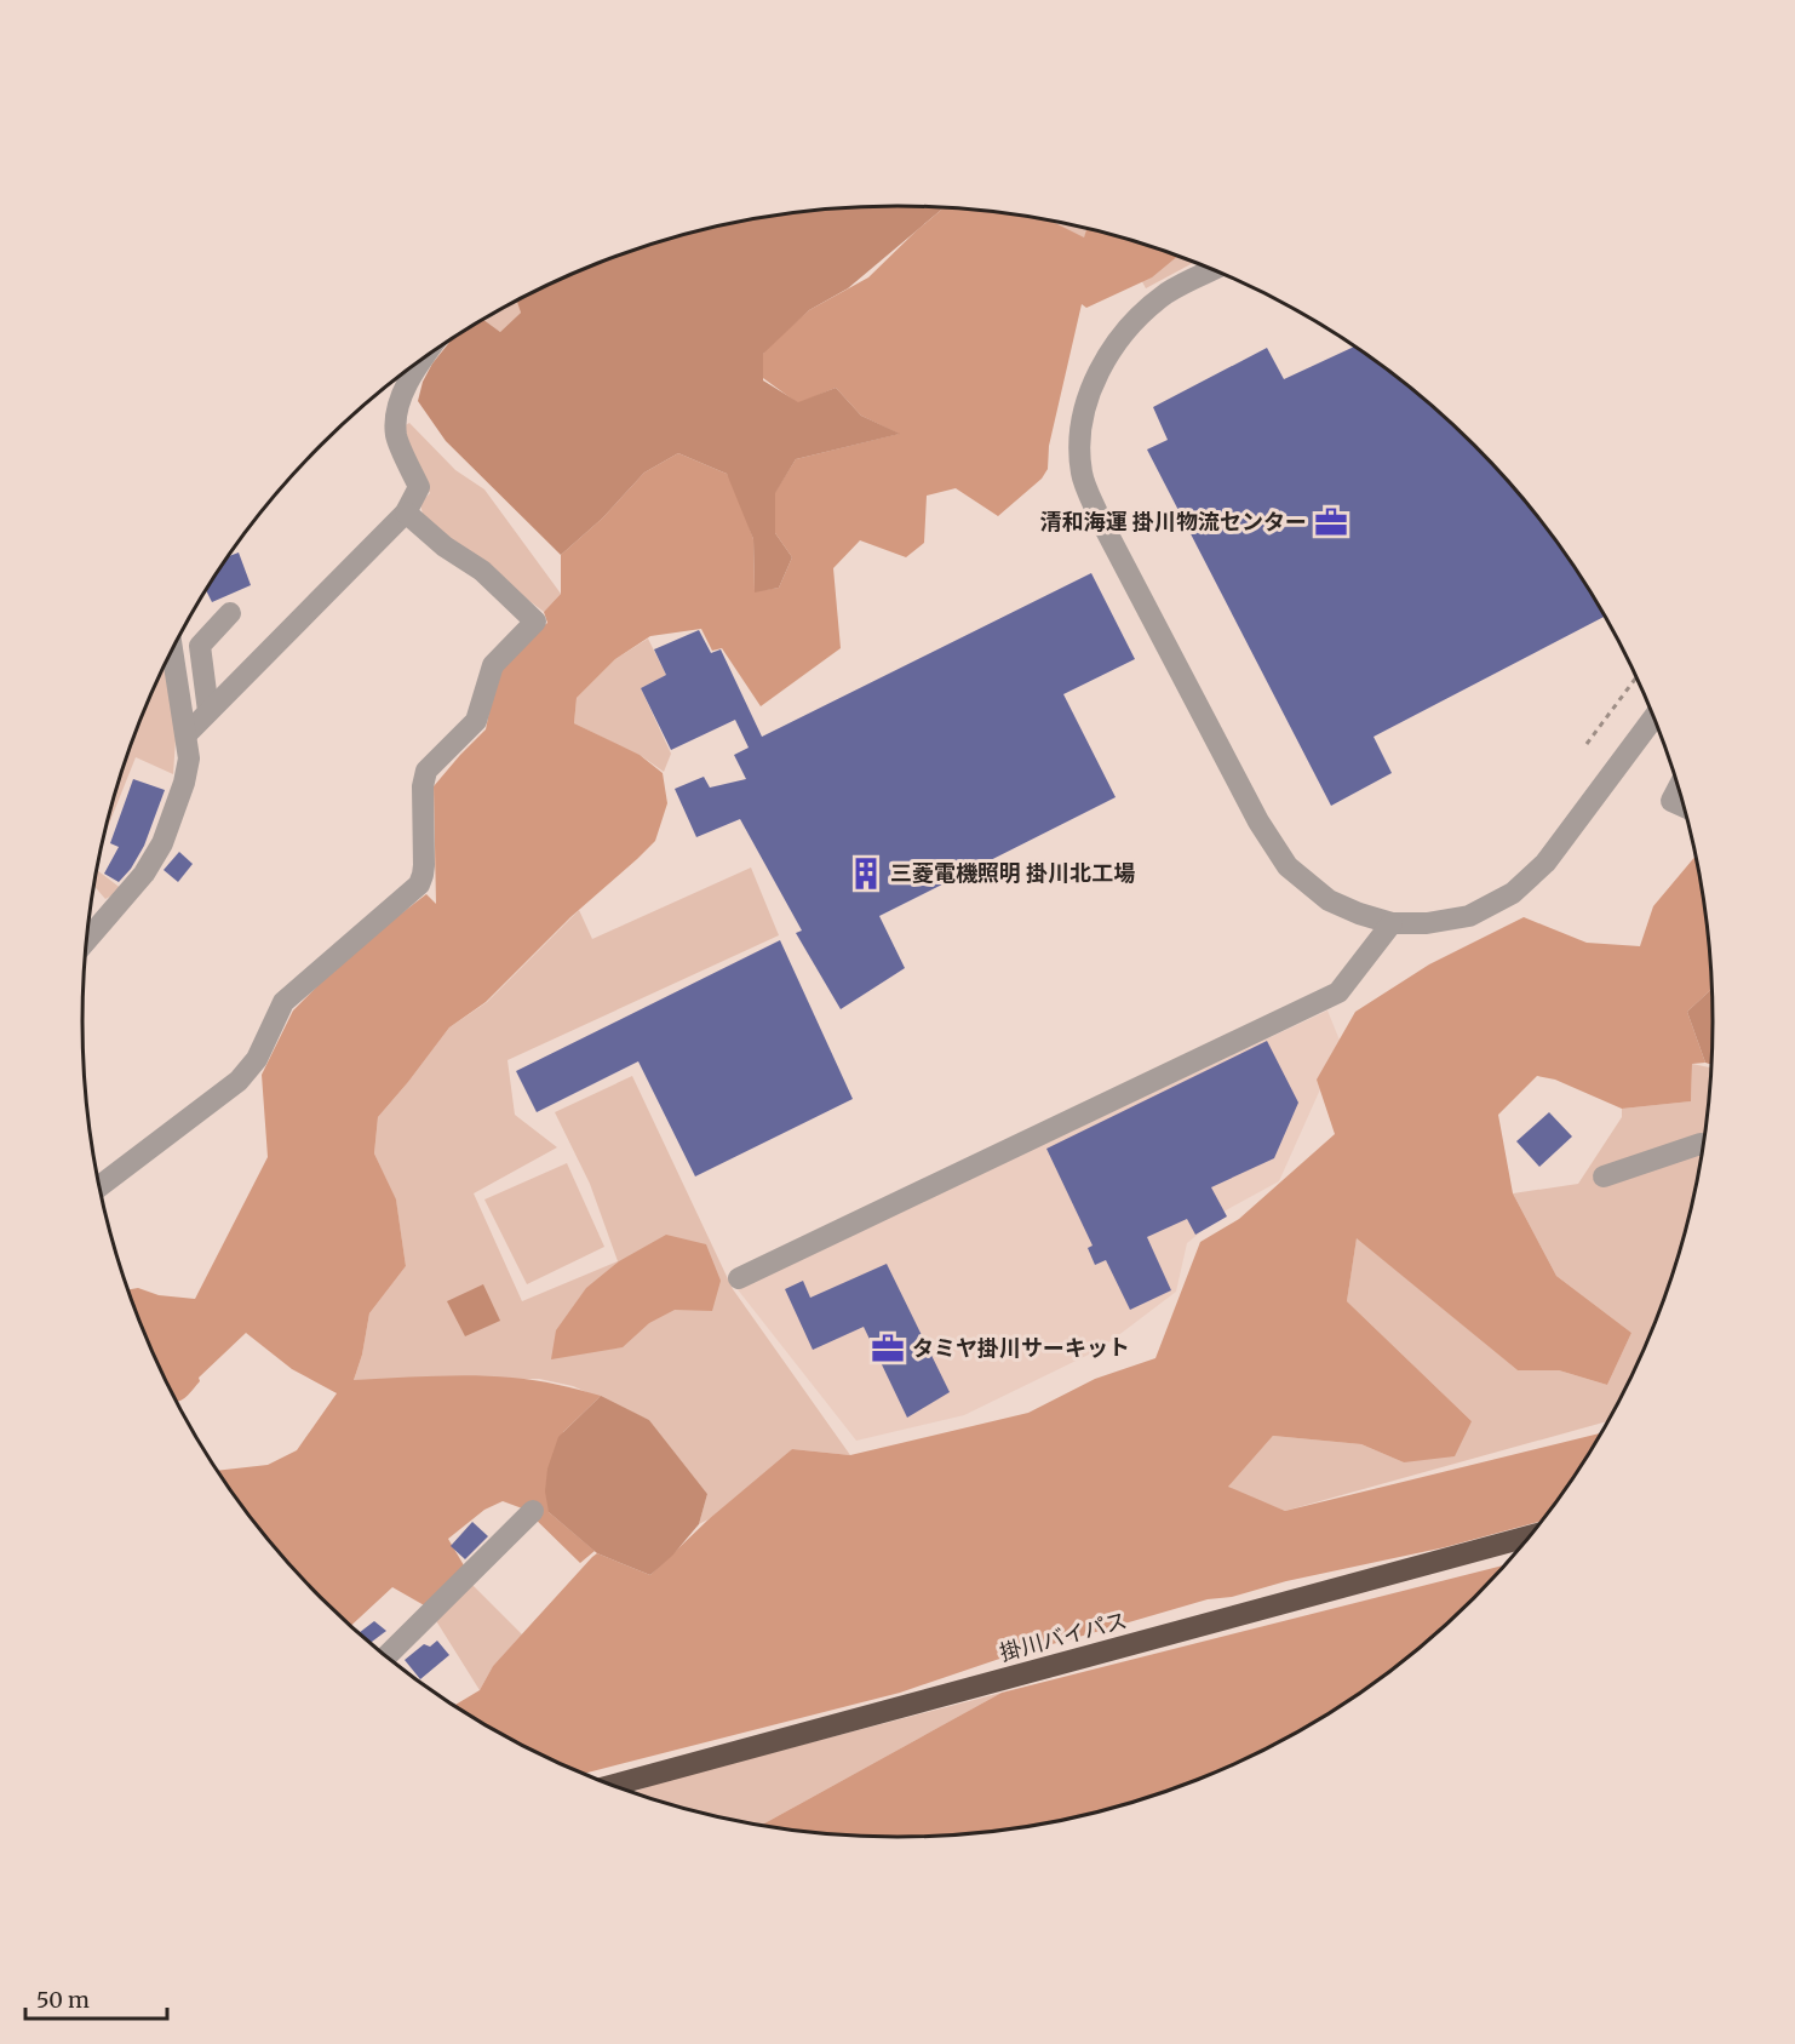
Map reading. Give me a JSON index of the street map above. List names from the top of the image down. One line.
{"streets":{"highway":["掛川バイパス"]},"places":{"office":["清和海運 掛川物流センター","タミヤ掛川サーキット"],"building":["三菱電機照明 掛川北工場"]},"scale_bar":"50 m"}
